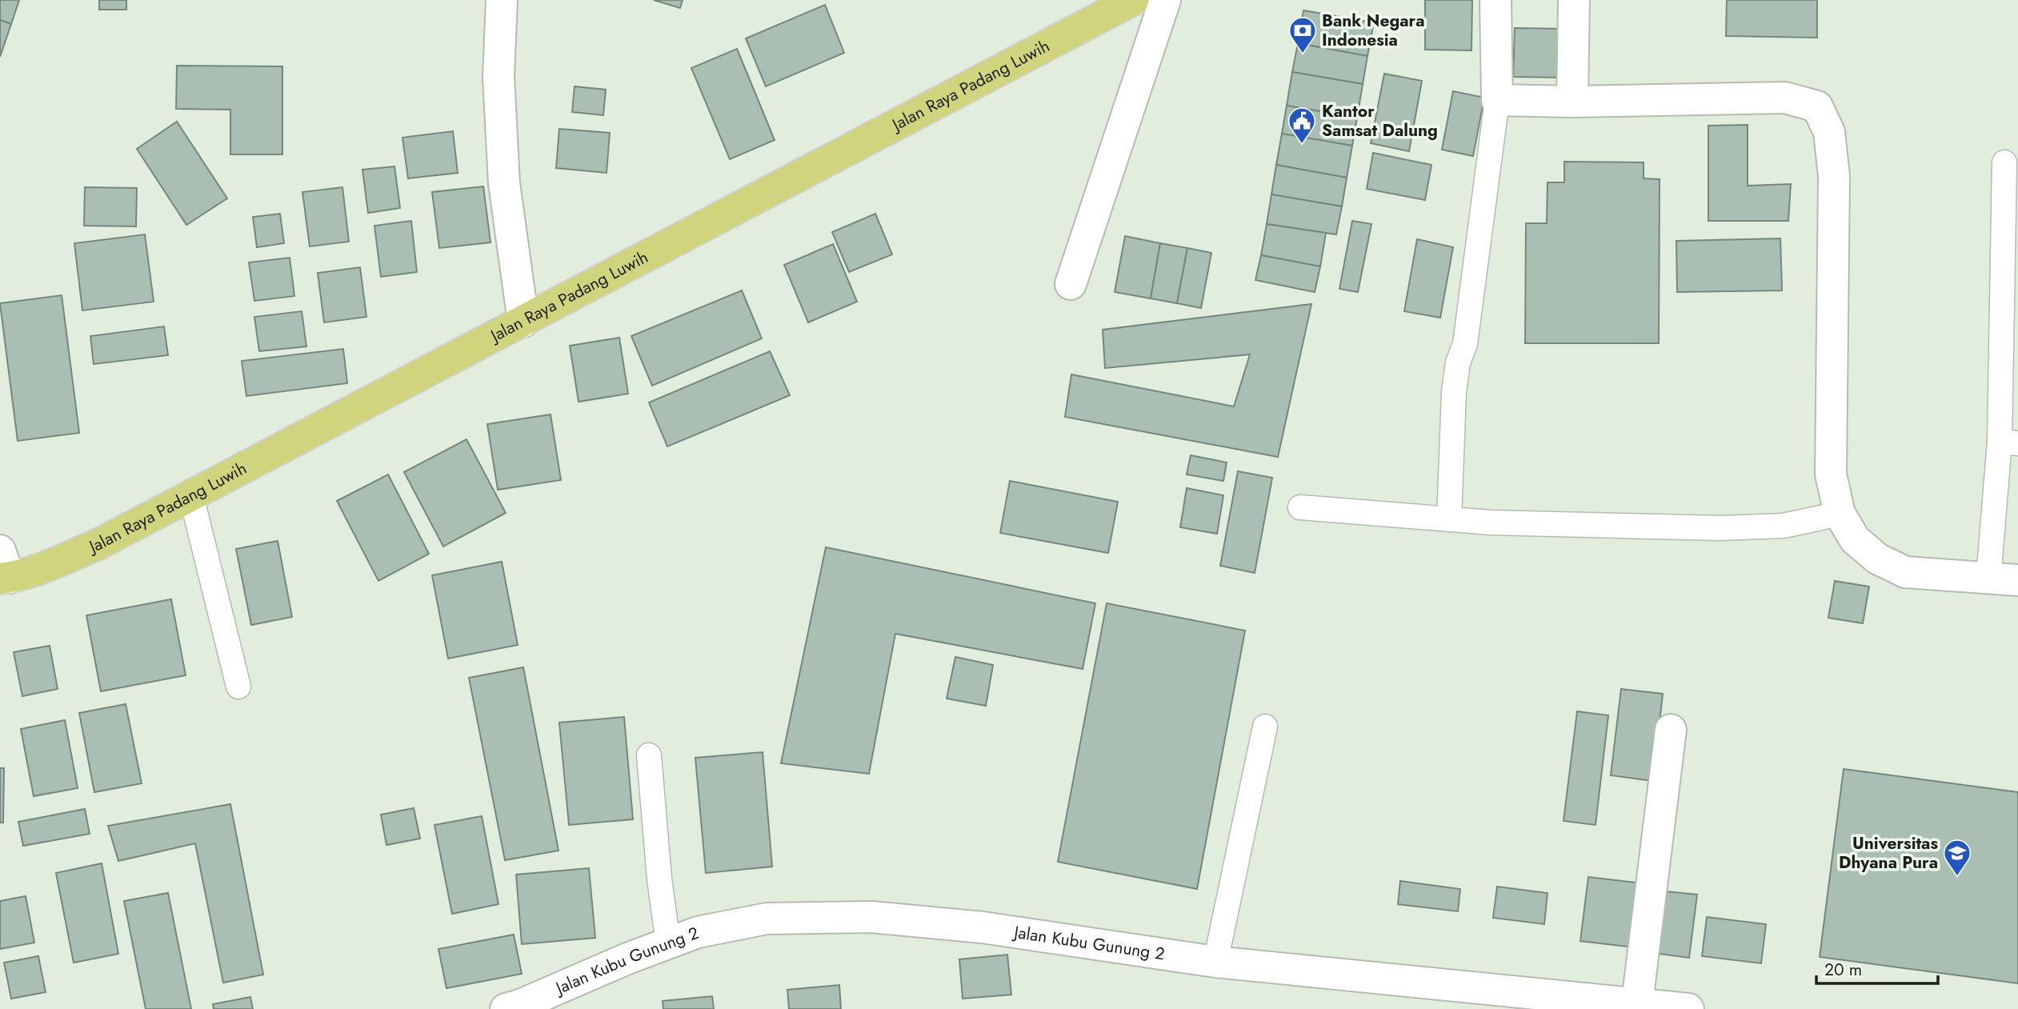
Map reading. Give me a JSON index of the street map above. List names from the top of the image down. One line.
{"streets":{"main road":["Jalan Raya Padang Luwih"],"street":["Jalan Kubu Gunung 2"]},"places":{"bank":["Bank Negara Indonesia"],"public building":["Kantor Samsat Dalung"],"school or university":["Universitas Dhyana Pura"]},"scale_bar":"20 m"}
